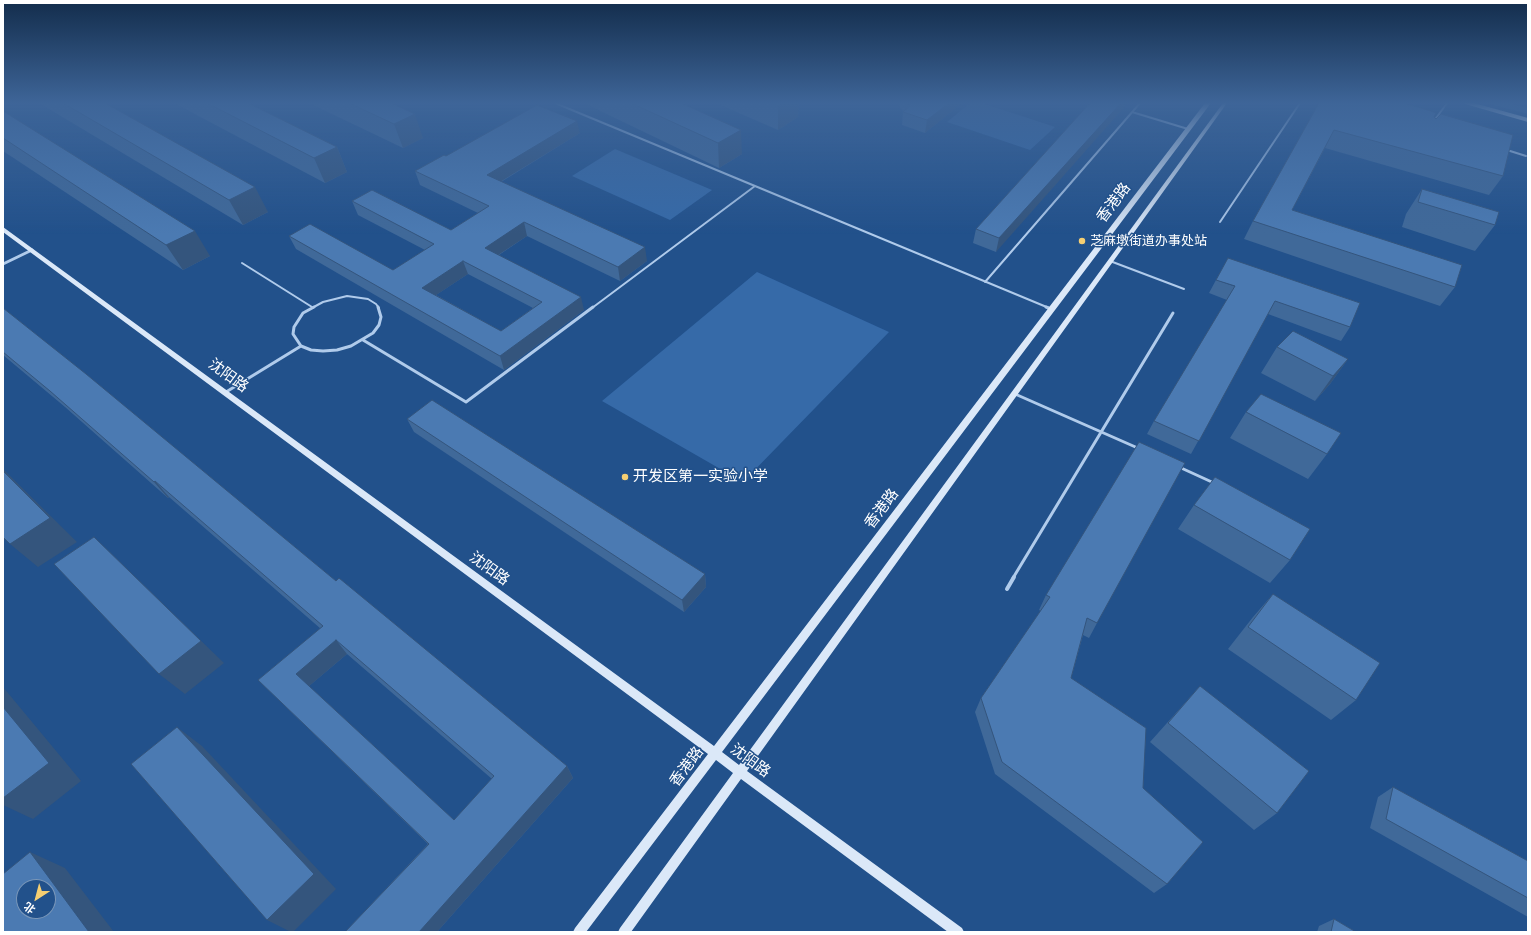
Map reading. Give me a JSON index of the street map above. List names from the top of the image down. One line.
{"streets":{"main road":["香港路","沈阳路"]},"crossings":[["香港路","沈阳路"]],"places":["芝麻墩街道办事处站","开发区第一实验小学"],"north":"bottom left"}
